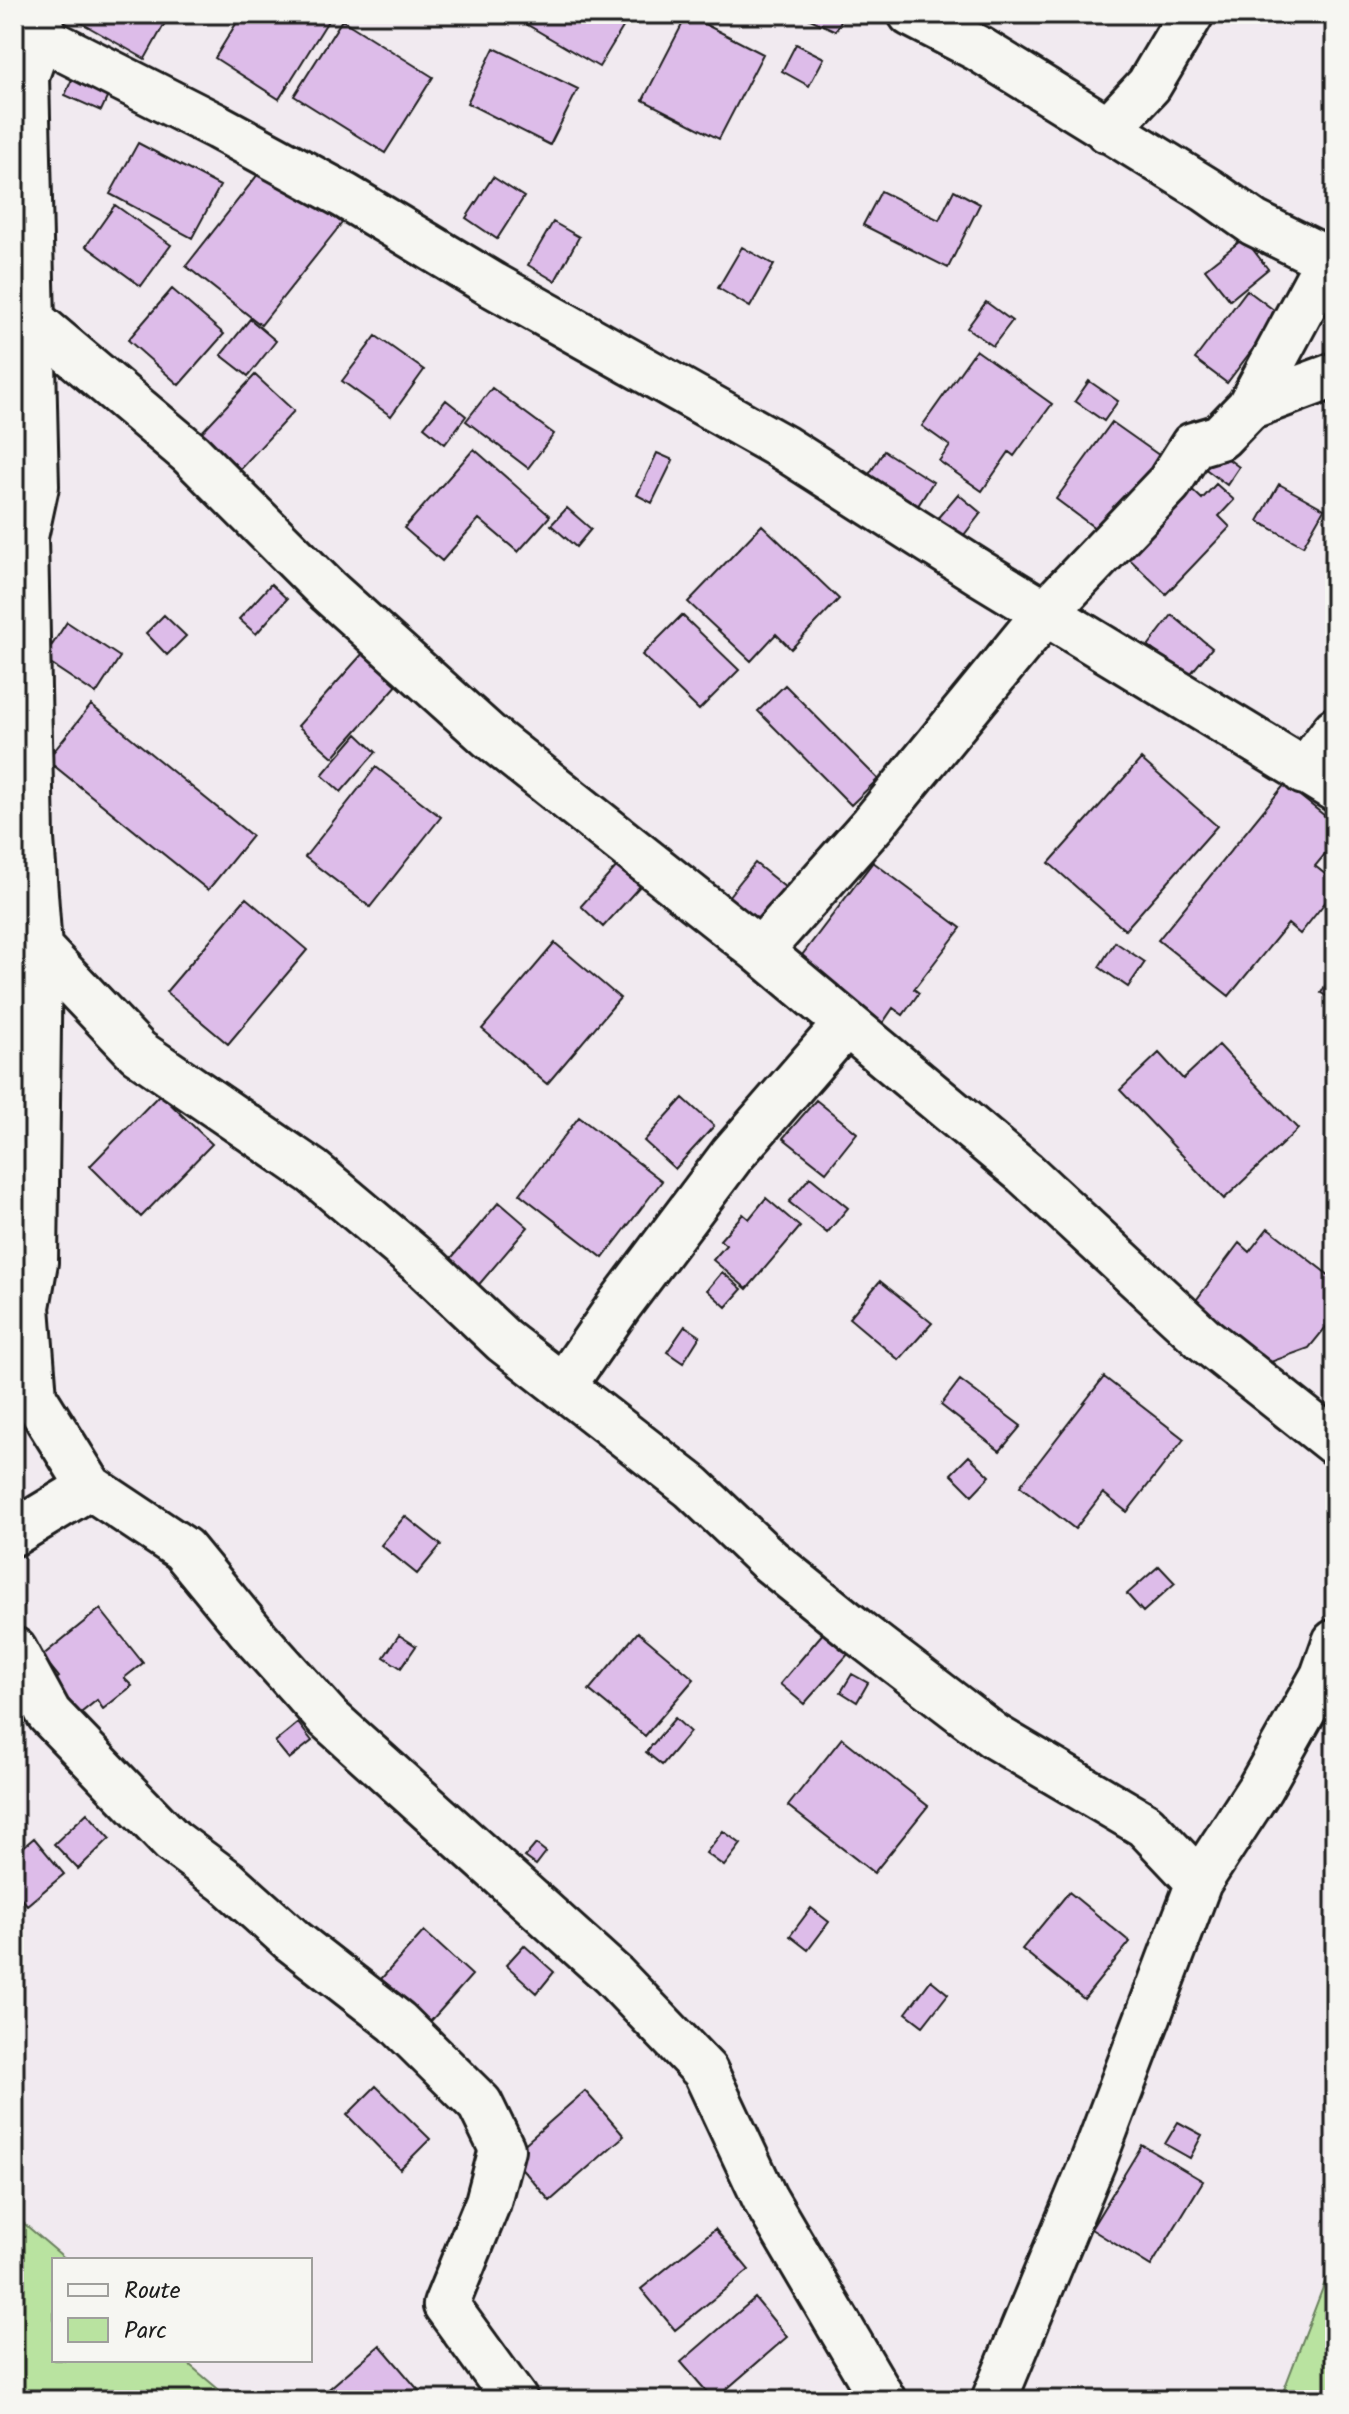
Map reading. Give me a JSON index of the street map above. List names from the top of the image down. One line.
{"legend":["Route","Parc"]}
